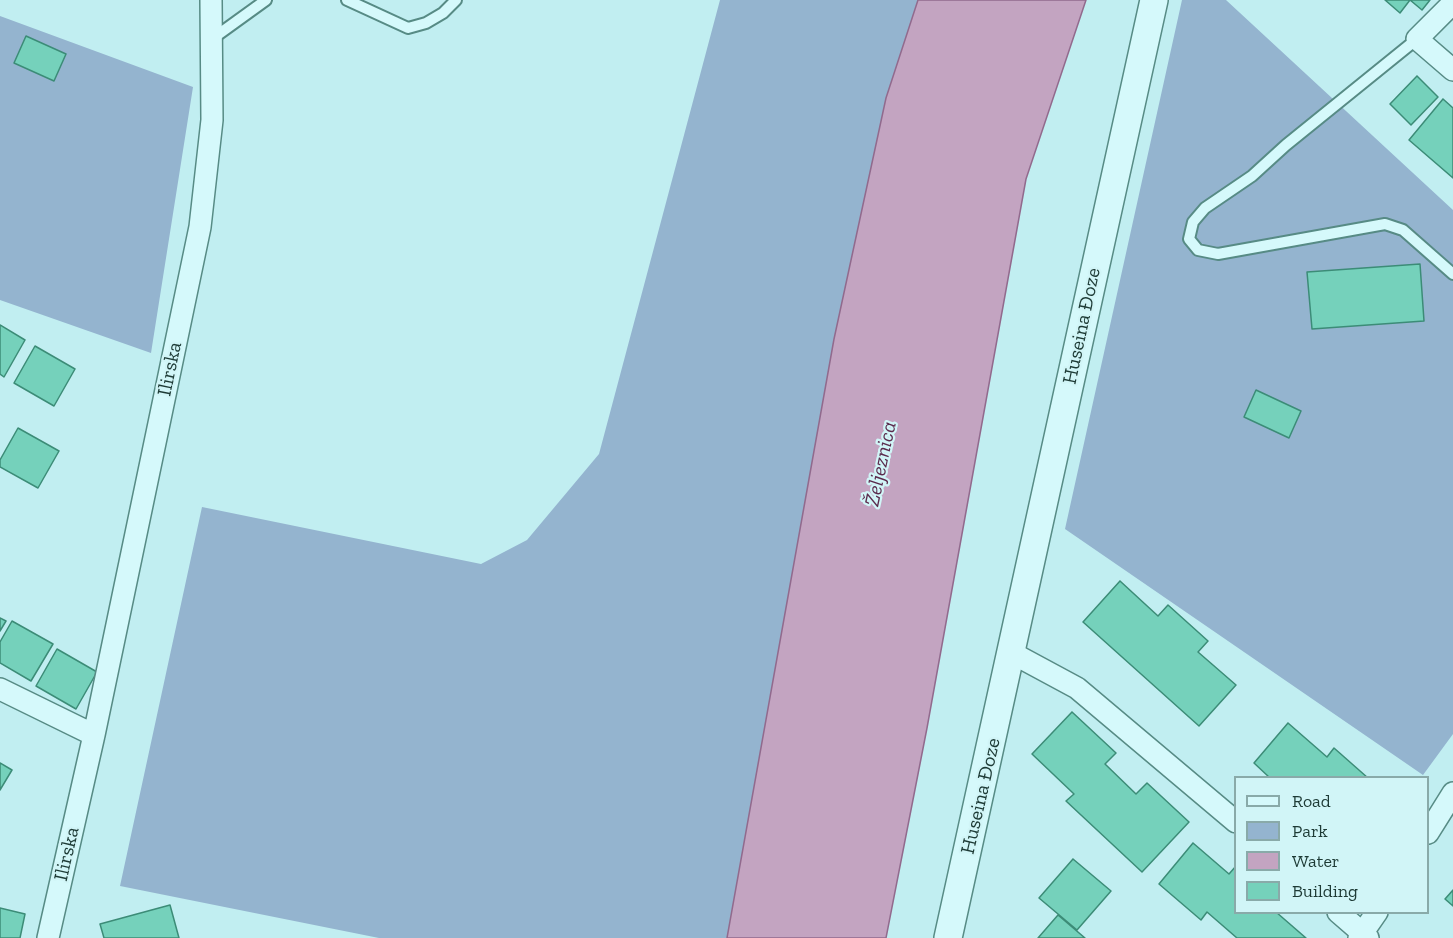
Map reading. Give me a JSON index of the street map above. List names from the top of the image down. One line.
{"streets":{"street":["Huseina Đoze","Ilirska"]},"water":["Željeznica"],"legend":["Road","Park","Water","Building"]}
